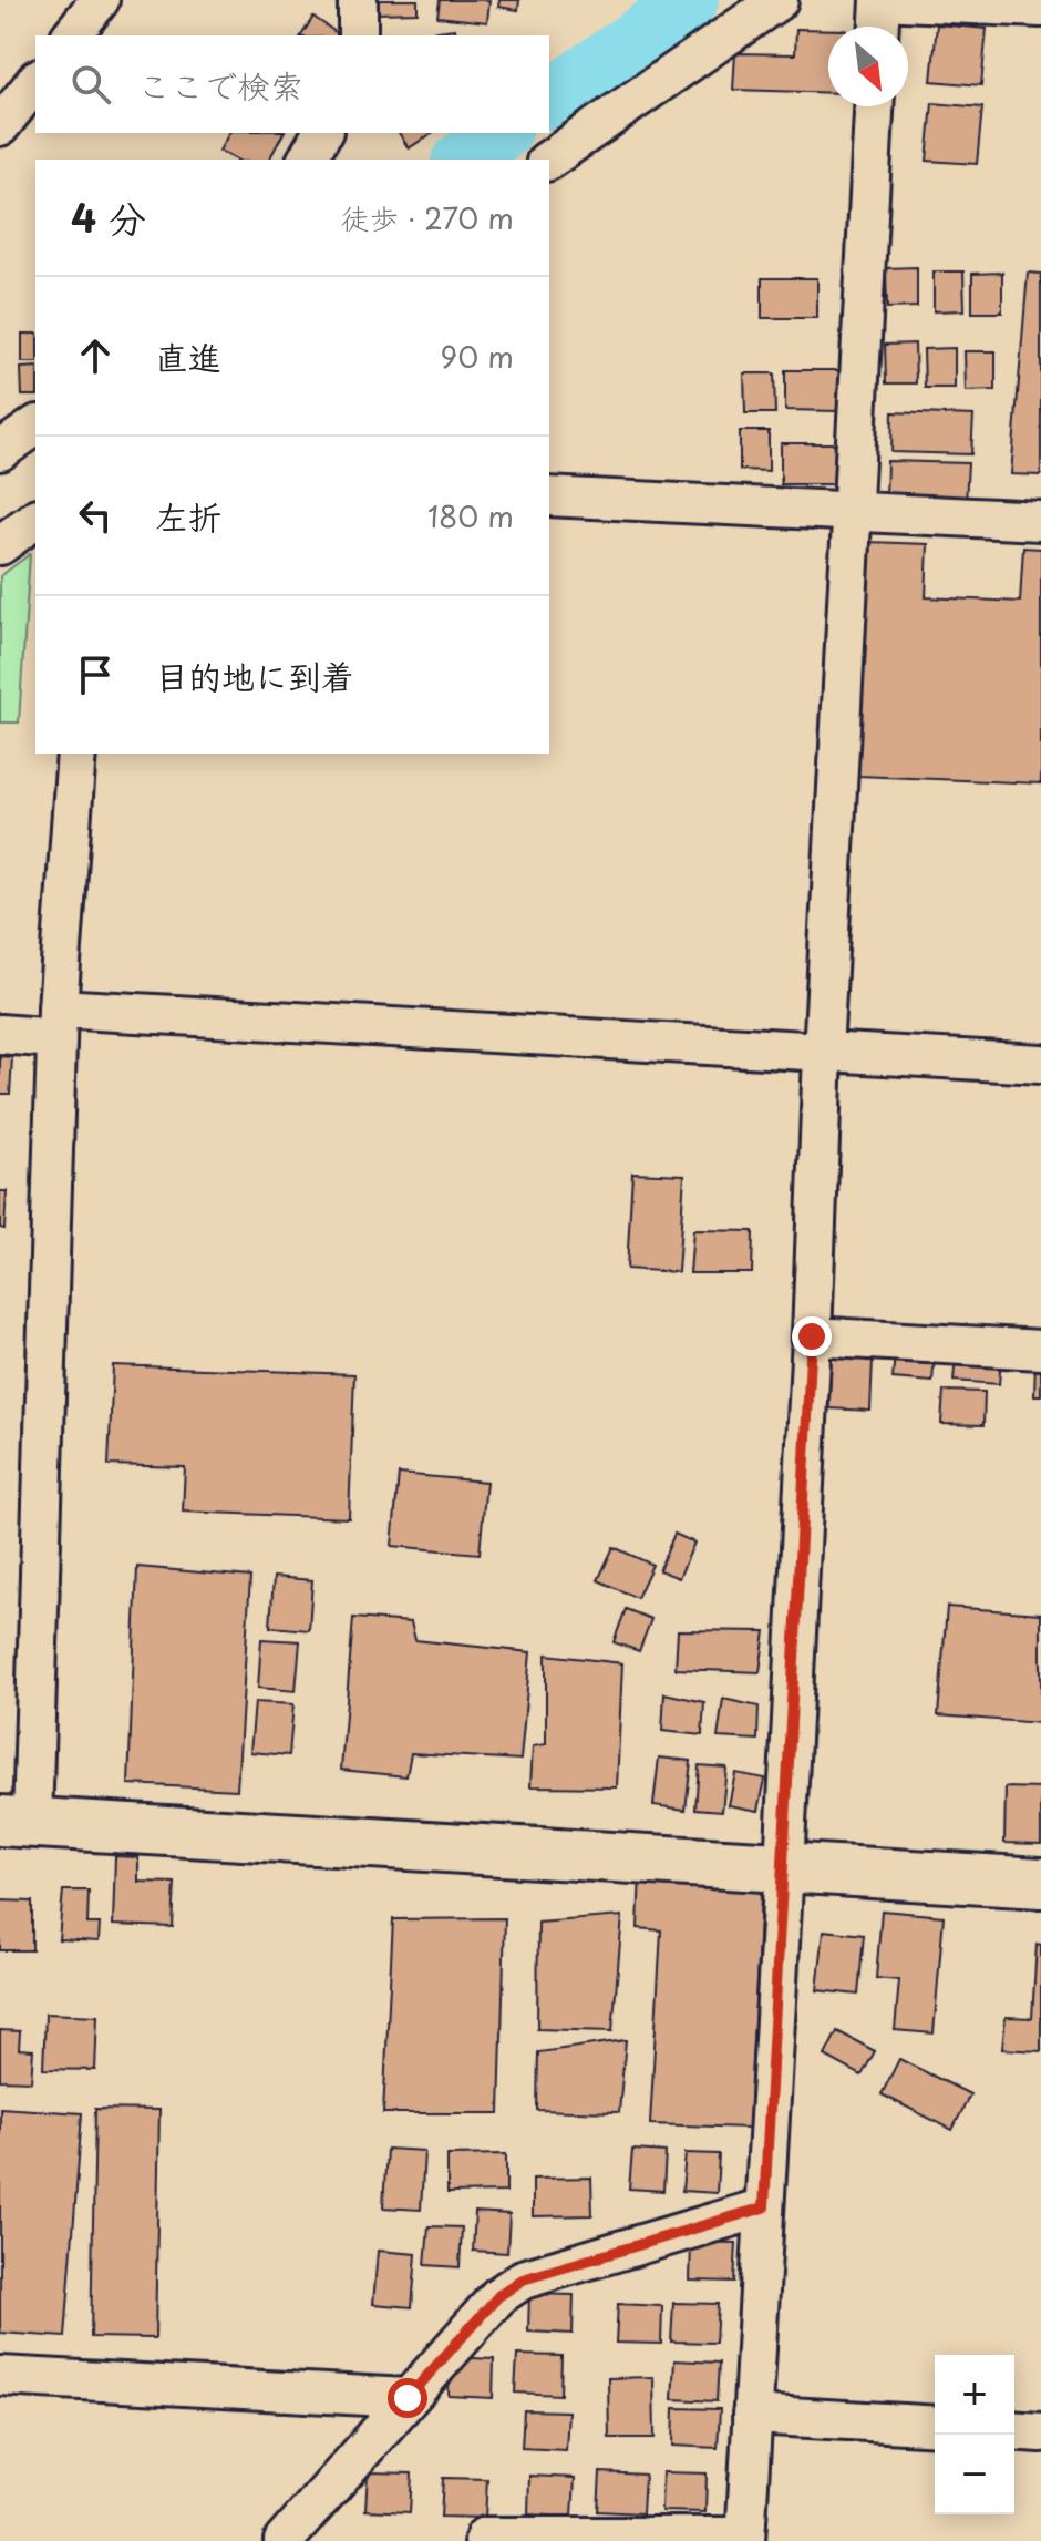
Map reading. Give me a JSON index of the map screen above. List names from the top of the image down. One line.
{"north":"bottom right","page":{"search":"ここで検索","heading":["4 分","徒歩 · 270 m"],"list":[["直進","90 m"],["左折","180 m"],"目的地に到着"],"map_buttons":["+","−"]}}
